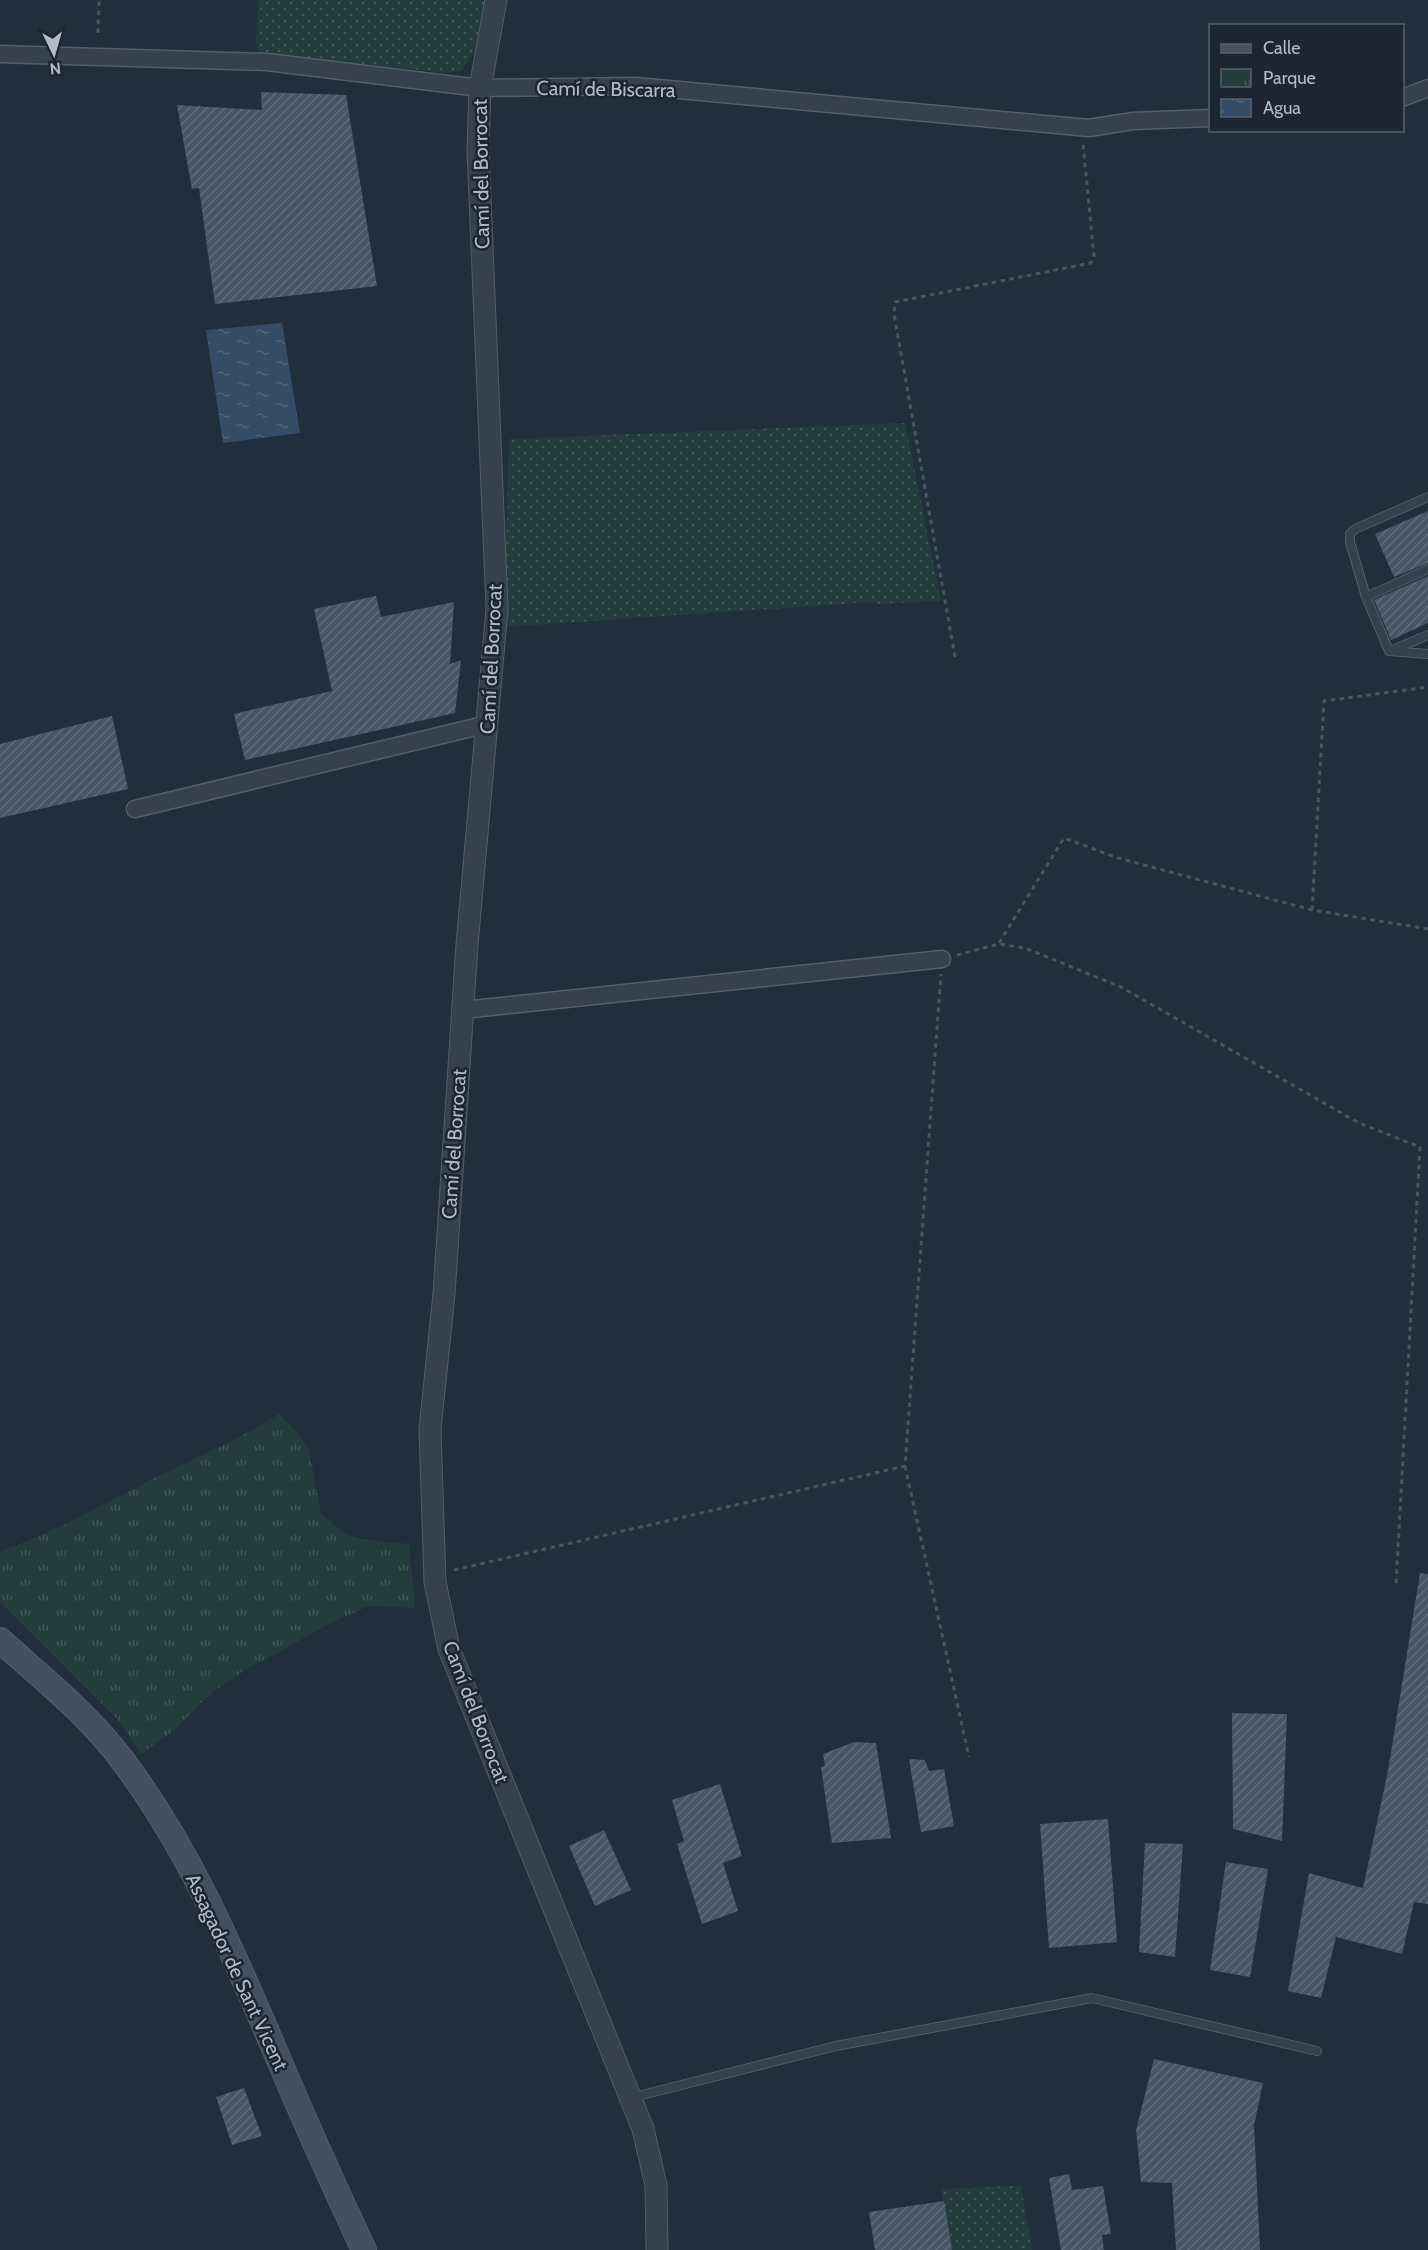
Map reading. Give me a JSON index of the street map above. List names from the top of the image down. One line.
{"streets":{"main road":["Assagador de Sant Vicent"],"street":["Camí de Biscarra","Camí del Borrocat"]},"crossings":[["Camí de Biscarra","Camí del Borrocat"]],"legend":["Calle","Parque","Agua"],"north":"bottom"}
